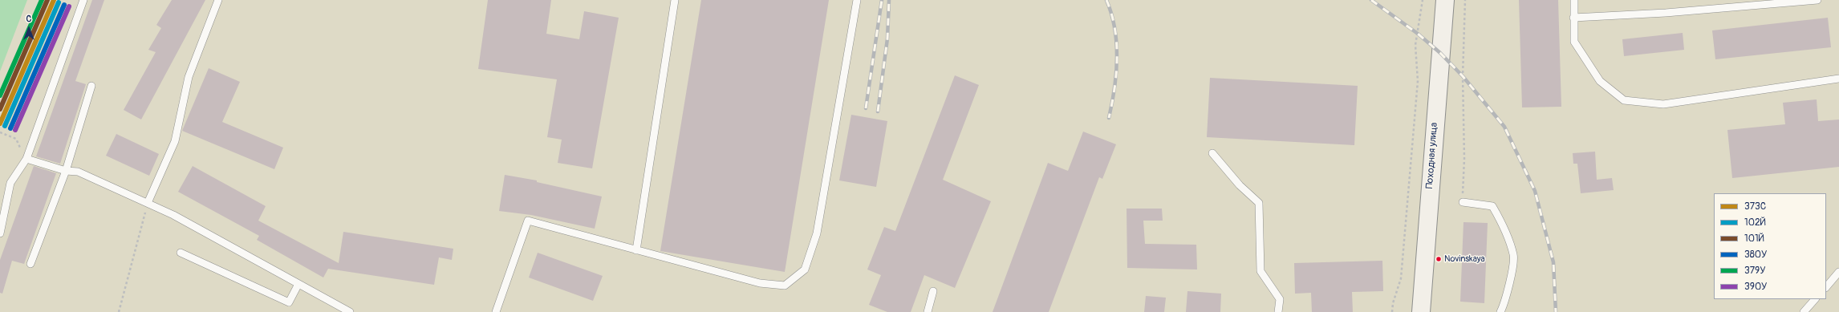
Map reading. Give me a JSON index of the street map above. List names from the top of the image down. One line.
{"streets":{"main road":["Походная улица"]},"places":["Novinskaya"],"lines":["transit line 373C","transit line 101Й","transit line 379У","transit line 102Й","transit line 380У","transit line 390У"],"legend":["373C","102Й","101Й","380У","379У","390У"],"north":"top"}
